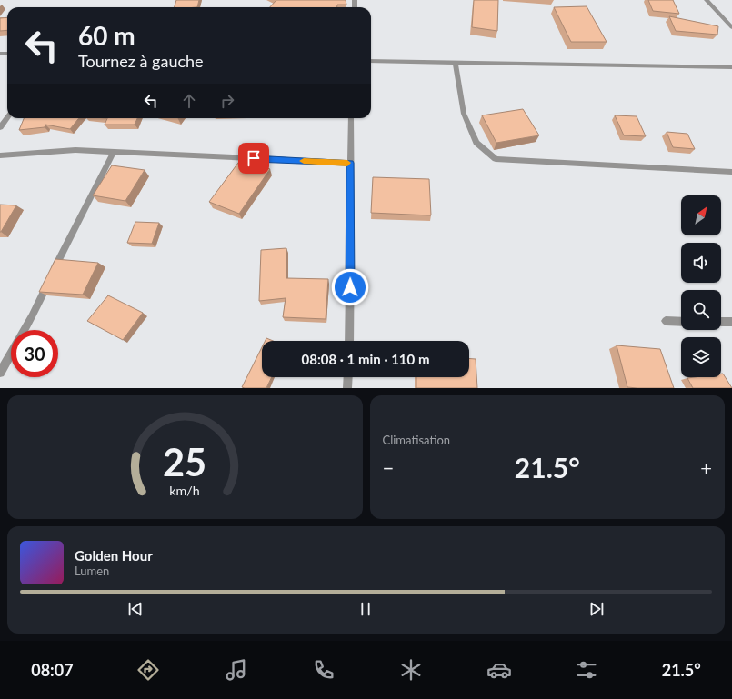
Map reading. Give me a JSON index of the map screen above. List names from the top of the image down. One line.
{"north":"top right","page":{"turn":["60 m","Tournez à gauche"],"limit":"30","trip":"08:08 · 1 min · 110 m","tile":"Climatisation","heat":["−","21.5°","+"],"song":["Golden Hour","Lumen"],"tabs":["08:07","21.5°"],"gauge":["25","km/h"]}}
